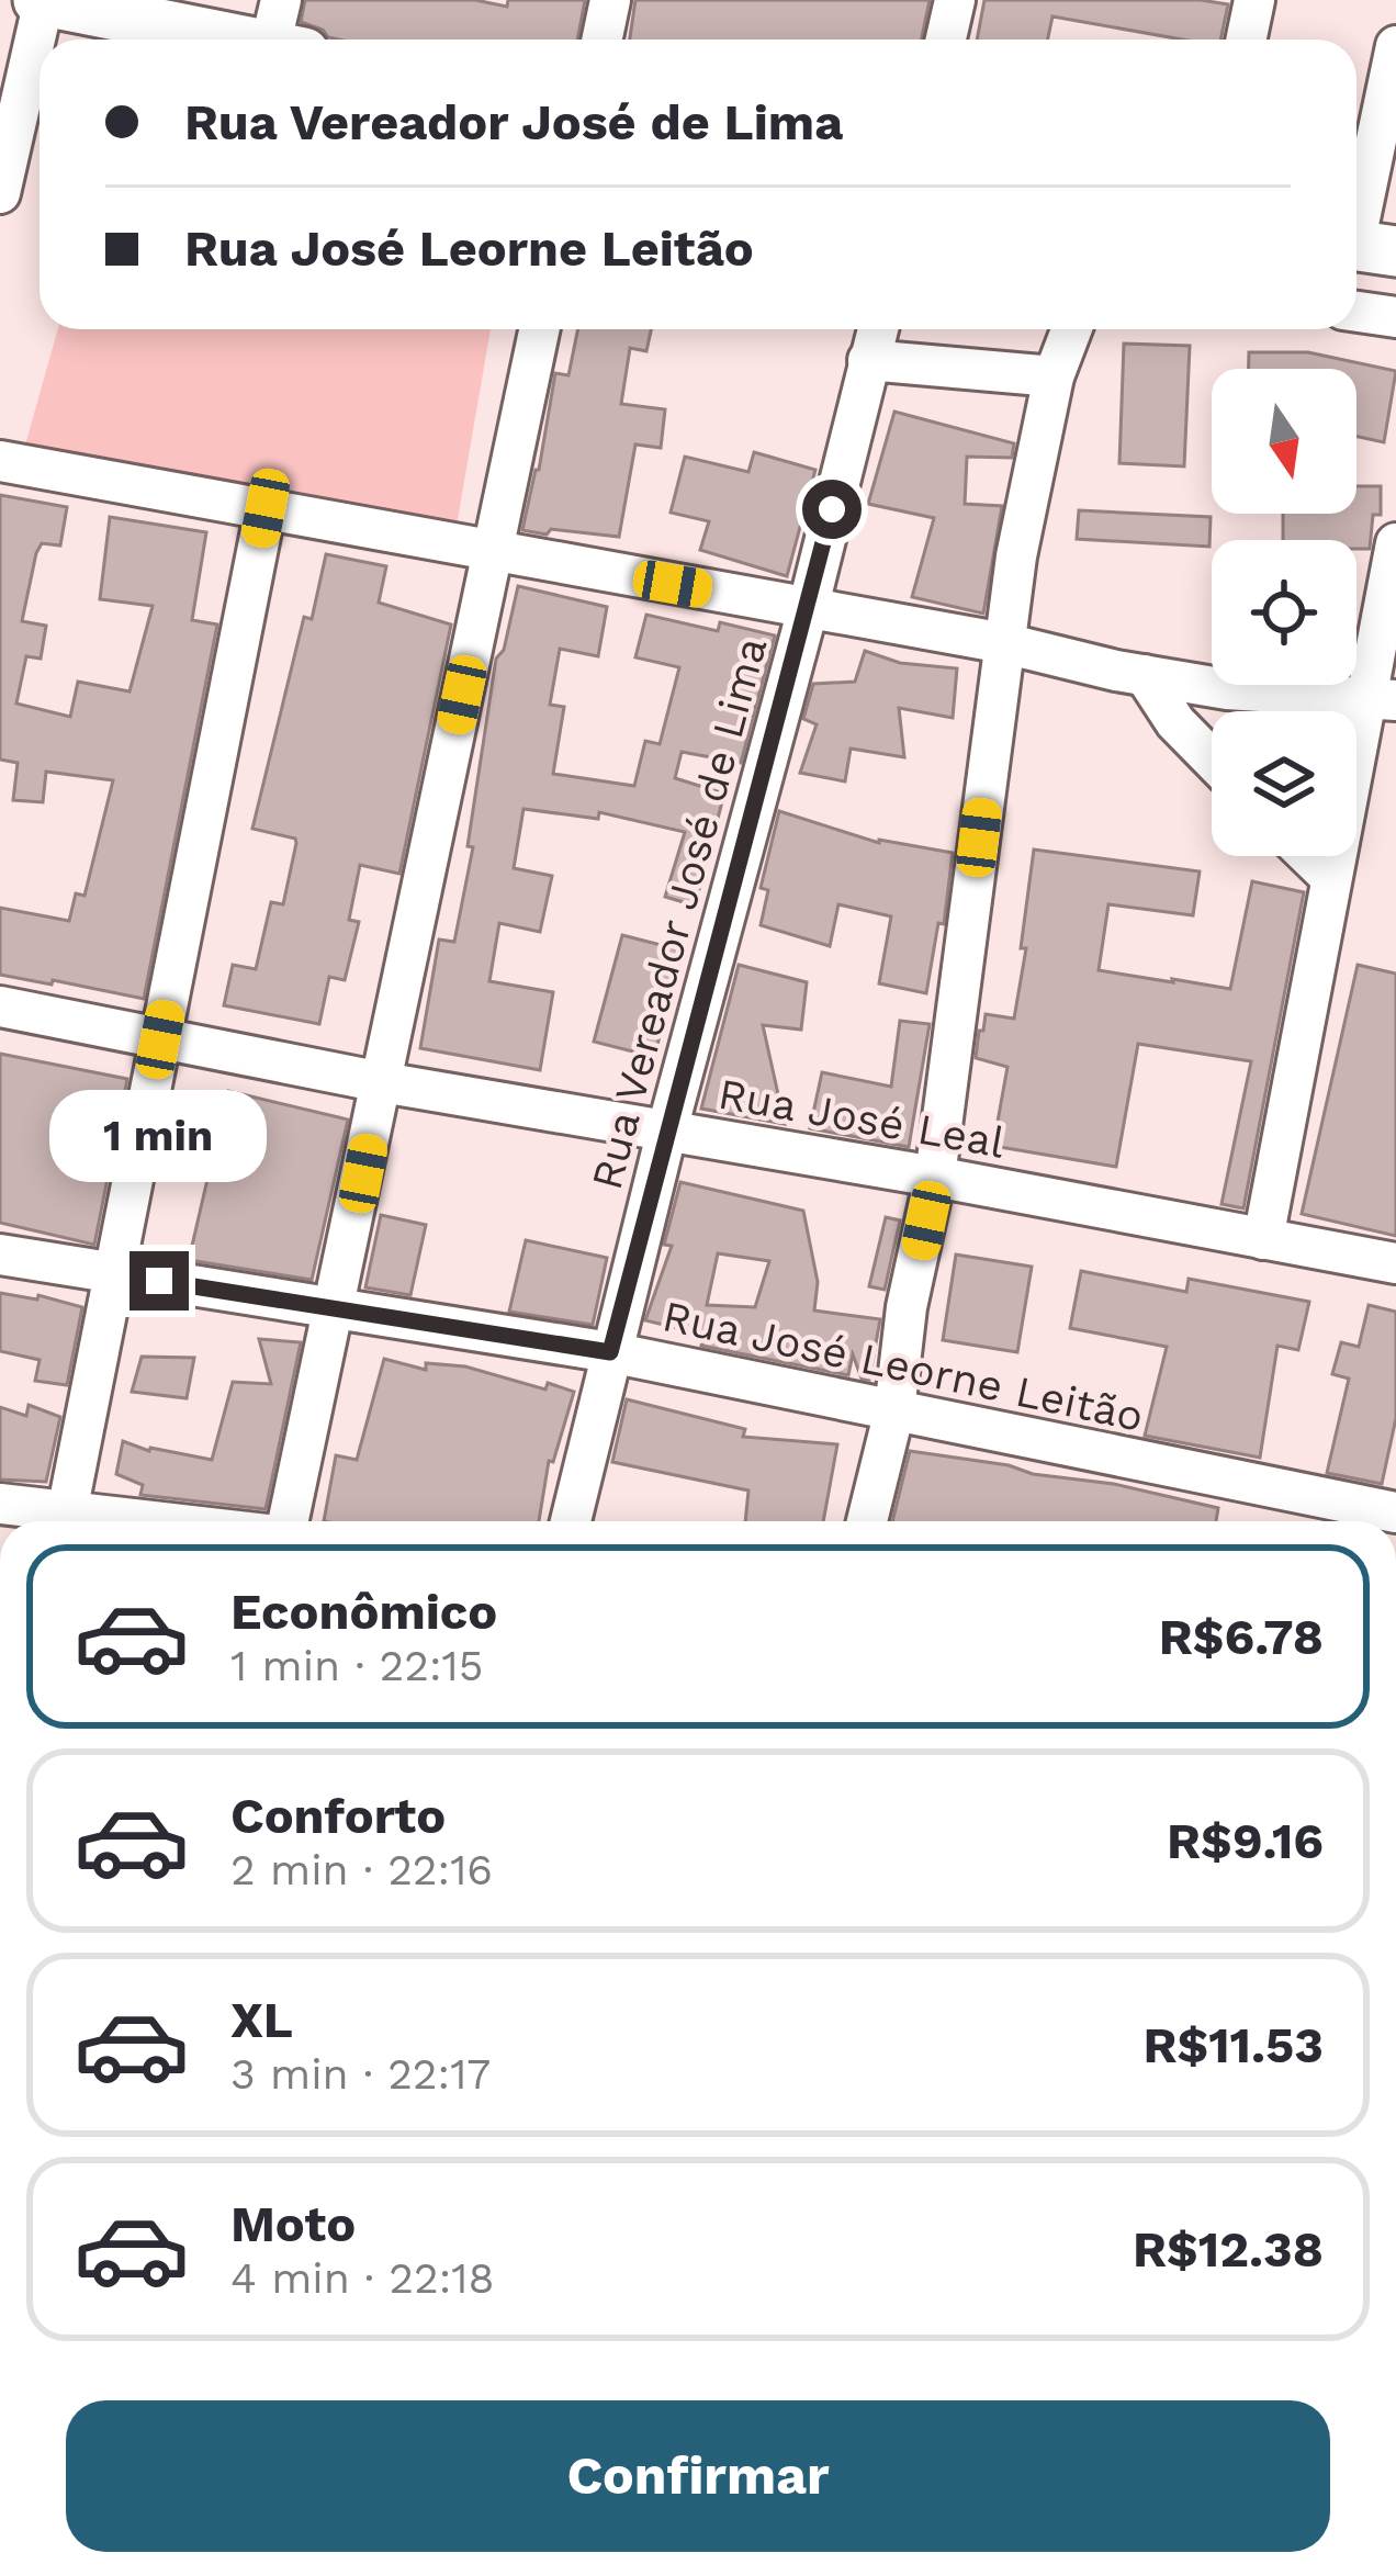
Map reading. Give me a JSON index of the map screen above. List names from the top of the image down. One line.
{"streets":{"street":["Rua Vereador José de Lima","Rua José Leal","Rua José Leorne Leitão"]},"crossings":[["Rua Vereador José de Lima","Rua José Leal"],["Rua Vereador José de Lima","Rua José Leorne Leitão"]],"north":"bottom","page":{"banner":["Rua Vereador José de Lima","Rua José Leorne Leitão"],"bubble":"1 min","list":[{"name":"Econômico","note":"1 min · 22:15","value":"R$6.78"},{"name":"Conforto","note":"2 min · 22:16","value":"R$9.16"},{"name":"XL","note":"3 min · 22:17","value":"R$11.53"},{"name":"Moto","note":"4 min · 22:18","value":"R$12.38"}],"buttons":"Confirmar"}}
